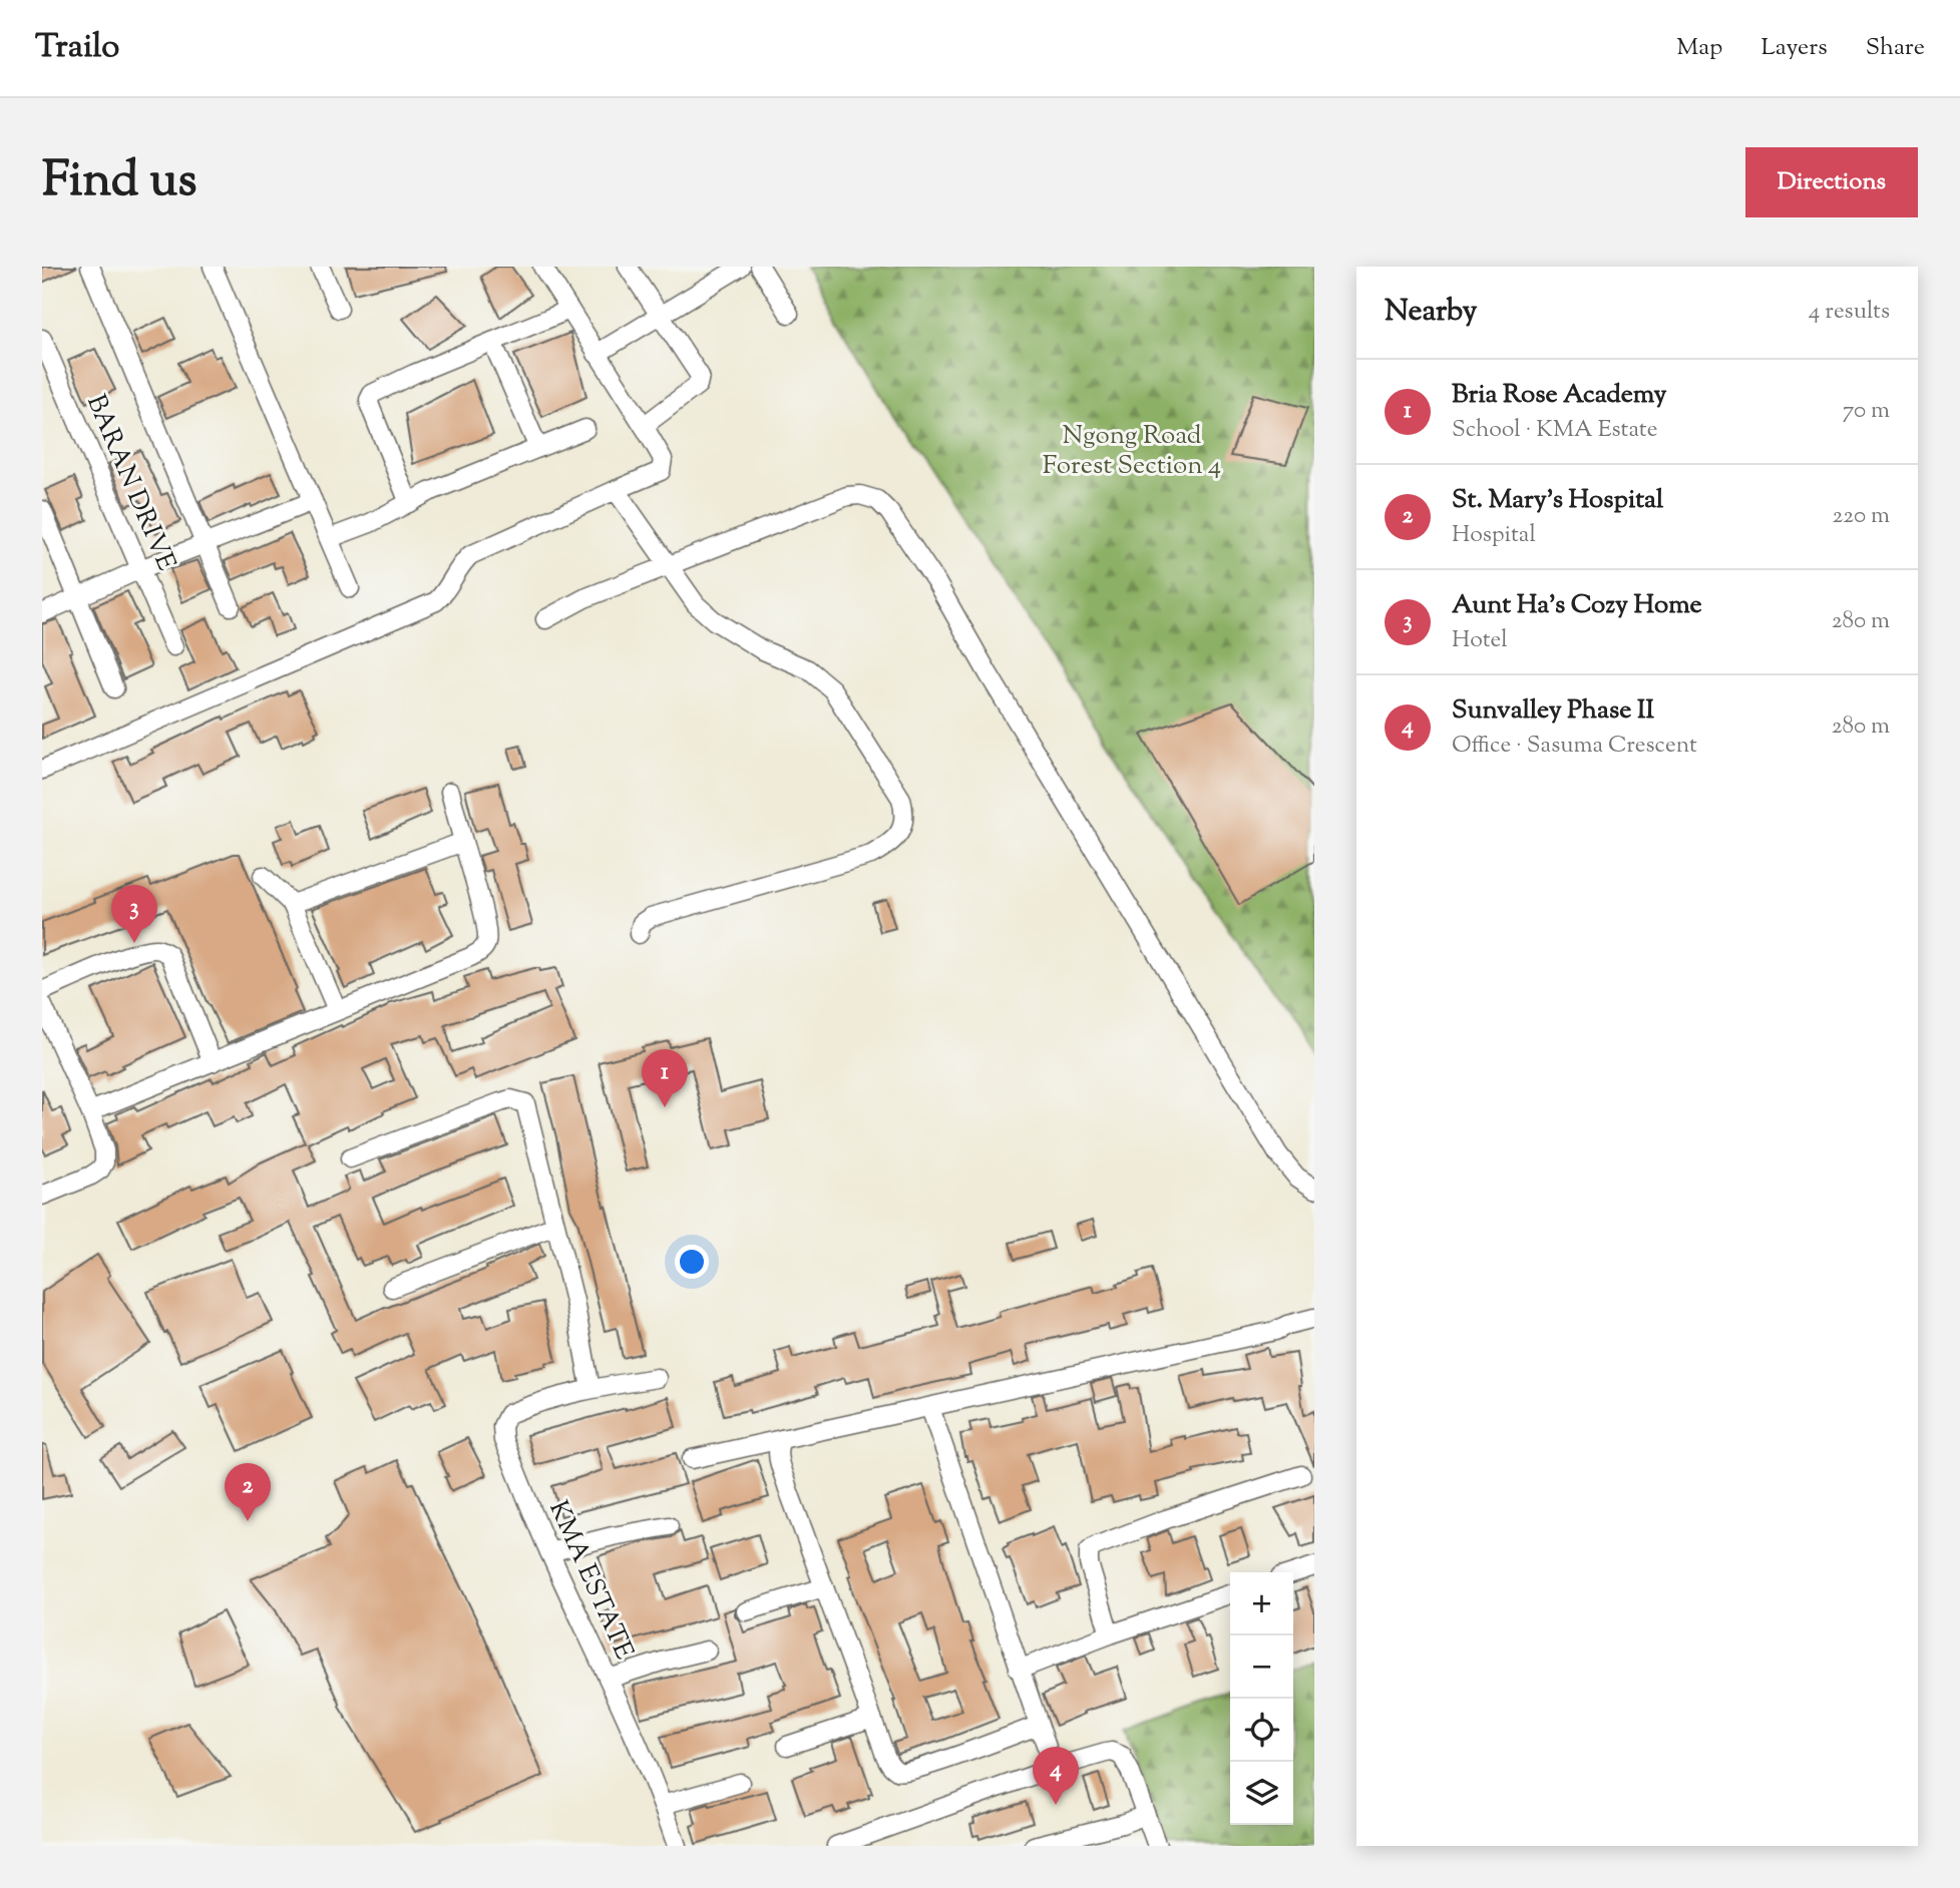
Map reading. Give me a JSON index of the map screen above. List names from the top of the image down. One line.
{"streets":{"street":["BARAN DRIVE","KMA ESTATE"]},"parks":["Ngong Road Forest Section 4"],"page":{"header":"Trailo","nav":["Map","Layers","Share"],"title":"Find us","buttons":"Directions","heading":["Nearby","4 results"],"list":[{"mark":"1","name":"Bria Rose Academy","note":"School · KMA Estate","value":"70 m"},{"mark":"2","name":"St. Mary's Hospital","note":"Hospital","value":"220 m"},{"mark":"3","name":"Aunt Ha's Cozy Home","note":"Hotel","value":"280 m"},{"mark":"4","name":"Sunvalley Phase II","note":"Office · Sasuma Crescent","value":"280 m"}],"pins":["3","1","2","4"],"map_buttons":["+","−"]}}
